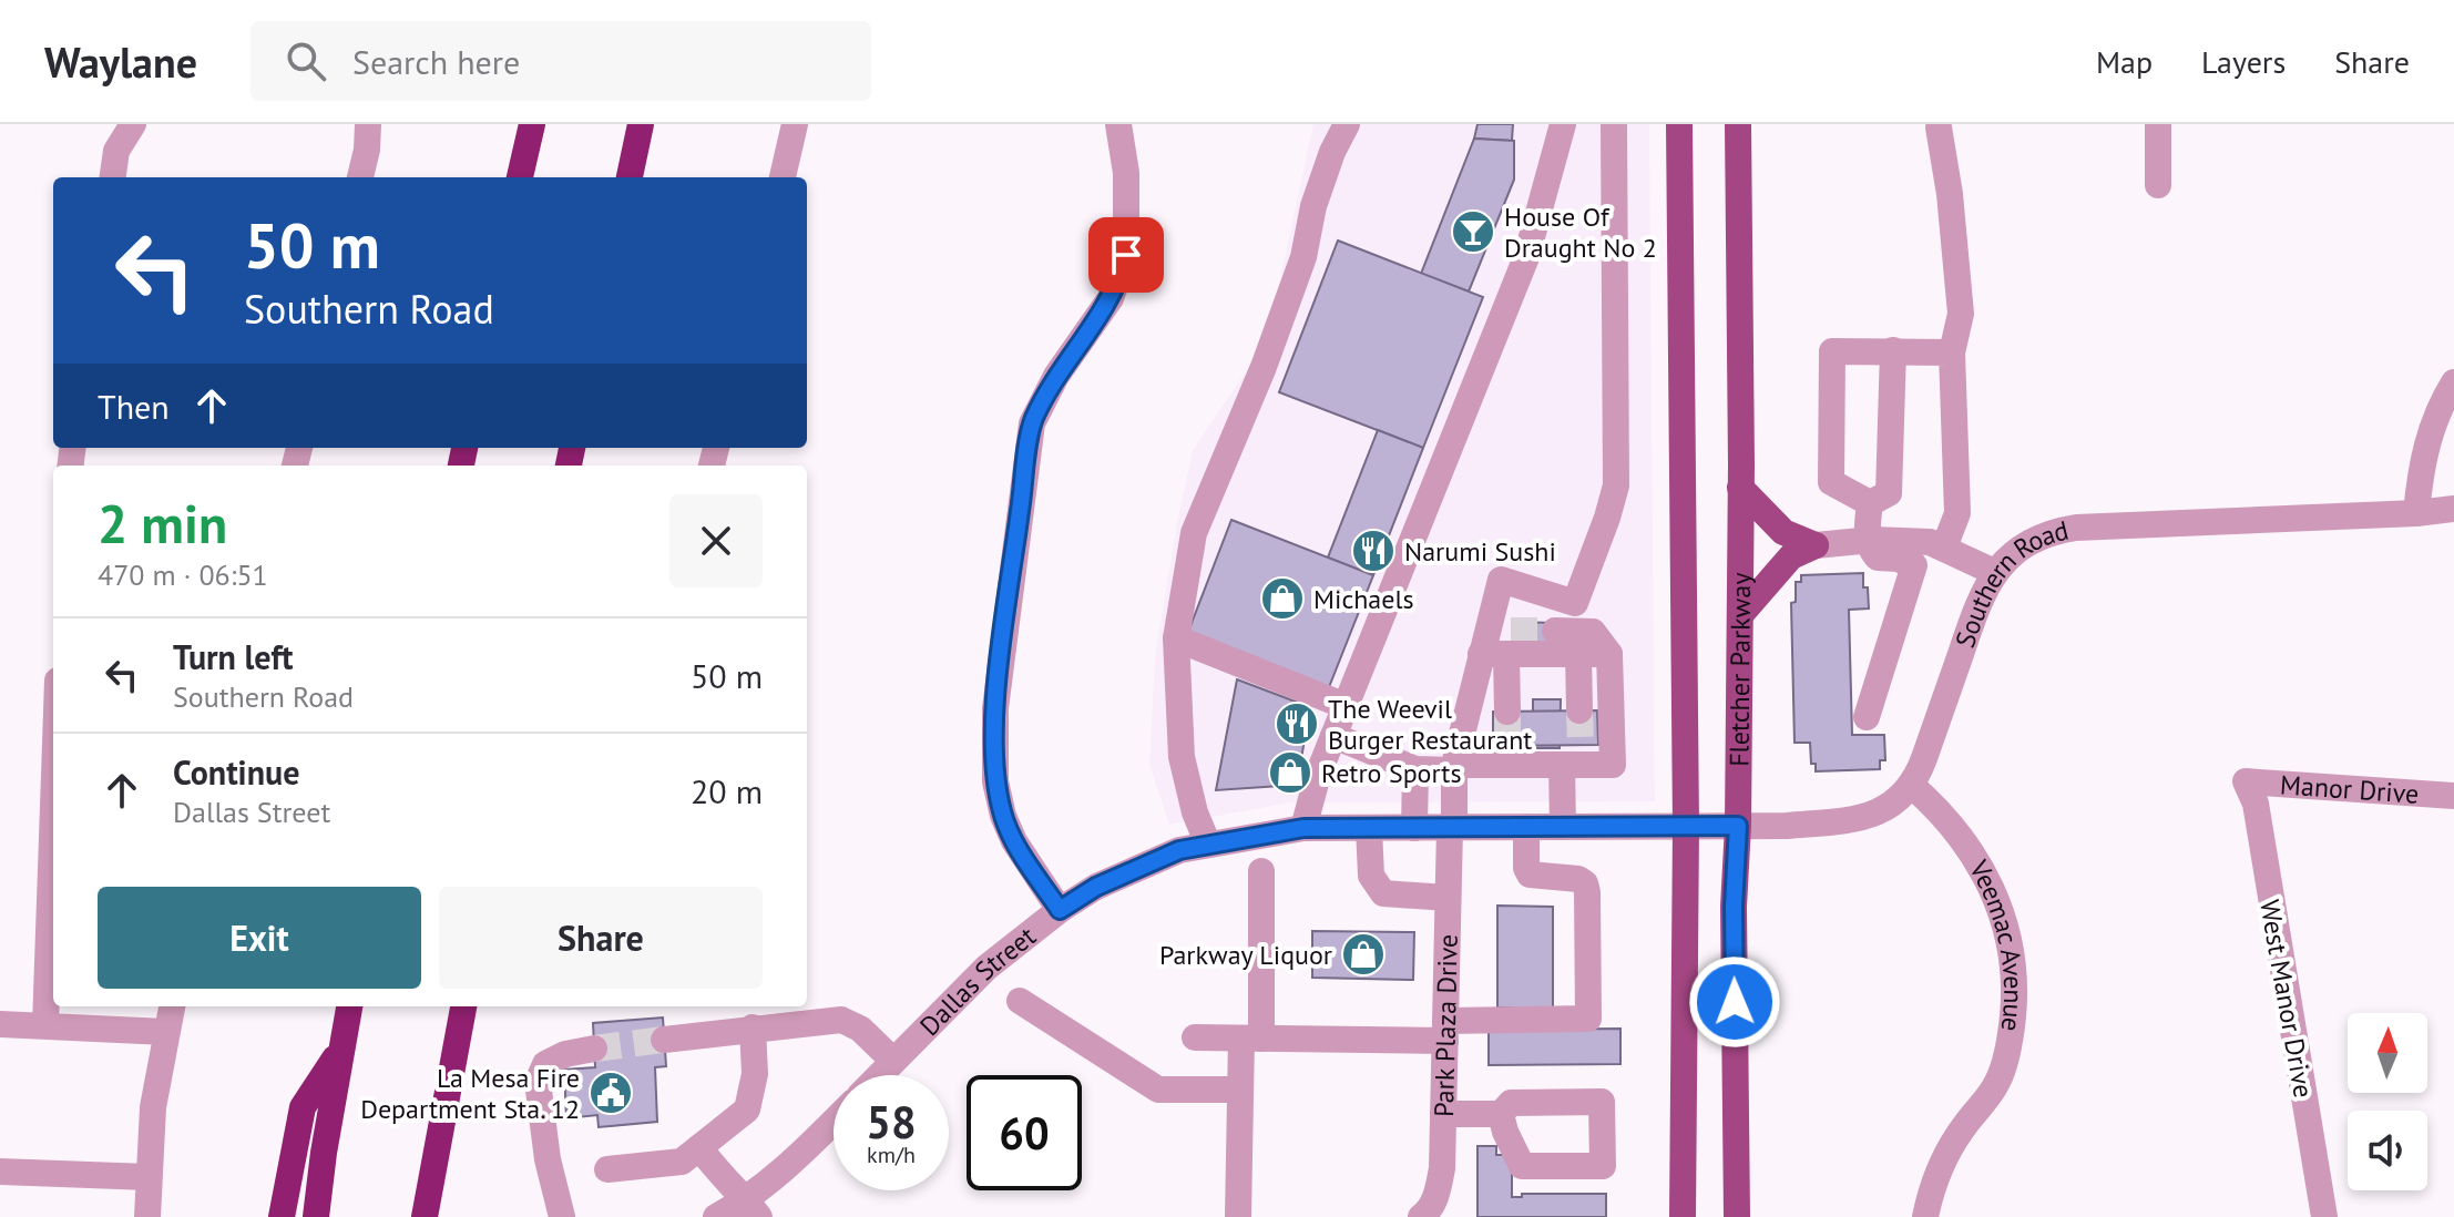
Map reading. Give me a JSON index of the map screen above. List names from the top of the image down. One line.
{"streets":{"main road":["Fletcher Parkway"],"street":["Southern Road","Manor Drive","Veemac Avenue","Dallas Street","West Manor Drive","Park Plaza Drive"]},"crossings":[["Southern Road","Fletcher Parkway"],["Southern Road","Veemac Avenue"],["Southern Road","Dallas Street"],["Fletcher Parkway","Dallas Street"],["Manor Drive","West Manor Drive"],["Dallas Street","Park Plaza Drive"]],"places":{"bar":["House Of Draught No 2"],"restaurant":["Narumi Sushi","The Weevil Burger Restaurant"],"shop":["Michaels","Retro Sports","Parkway Liquor"],"public building":["La Mesa Fire Department Sta. 12"]},"north":"top","page":{"header":"Waylane","search":"Search here","nav":["Map","Layers","Share"],"turn":["50 m","Southern Road"],"then":"Then","heading":["2 min","470 m · 06:51"],"list":[{"name":"Turn left","note":"Southern Road","value":"50 m"},{"name":"Continue","note":"Dallas Street","value":"20 m"}],"buttons":["Exit","Share"],"speed":"58 km/h","limit":"60"}}
